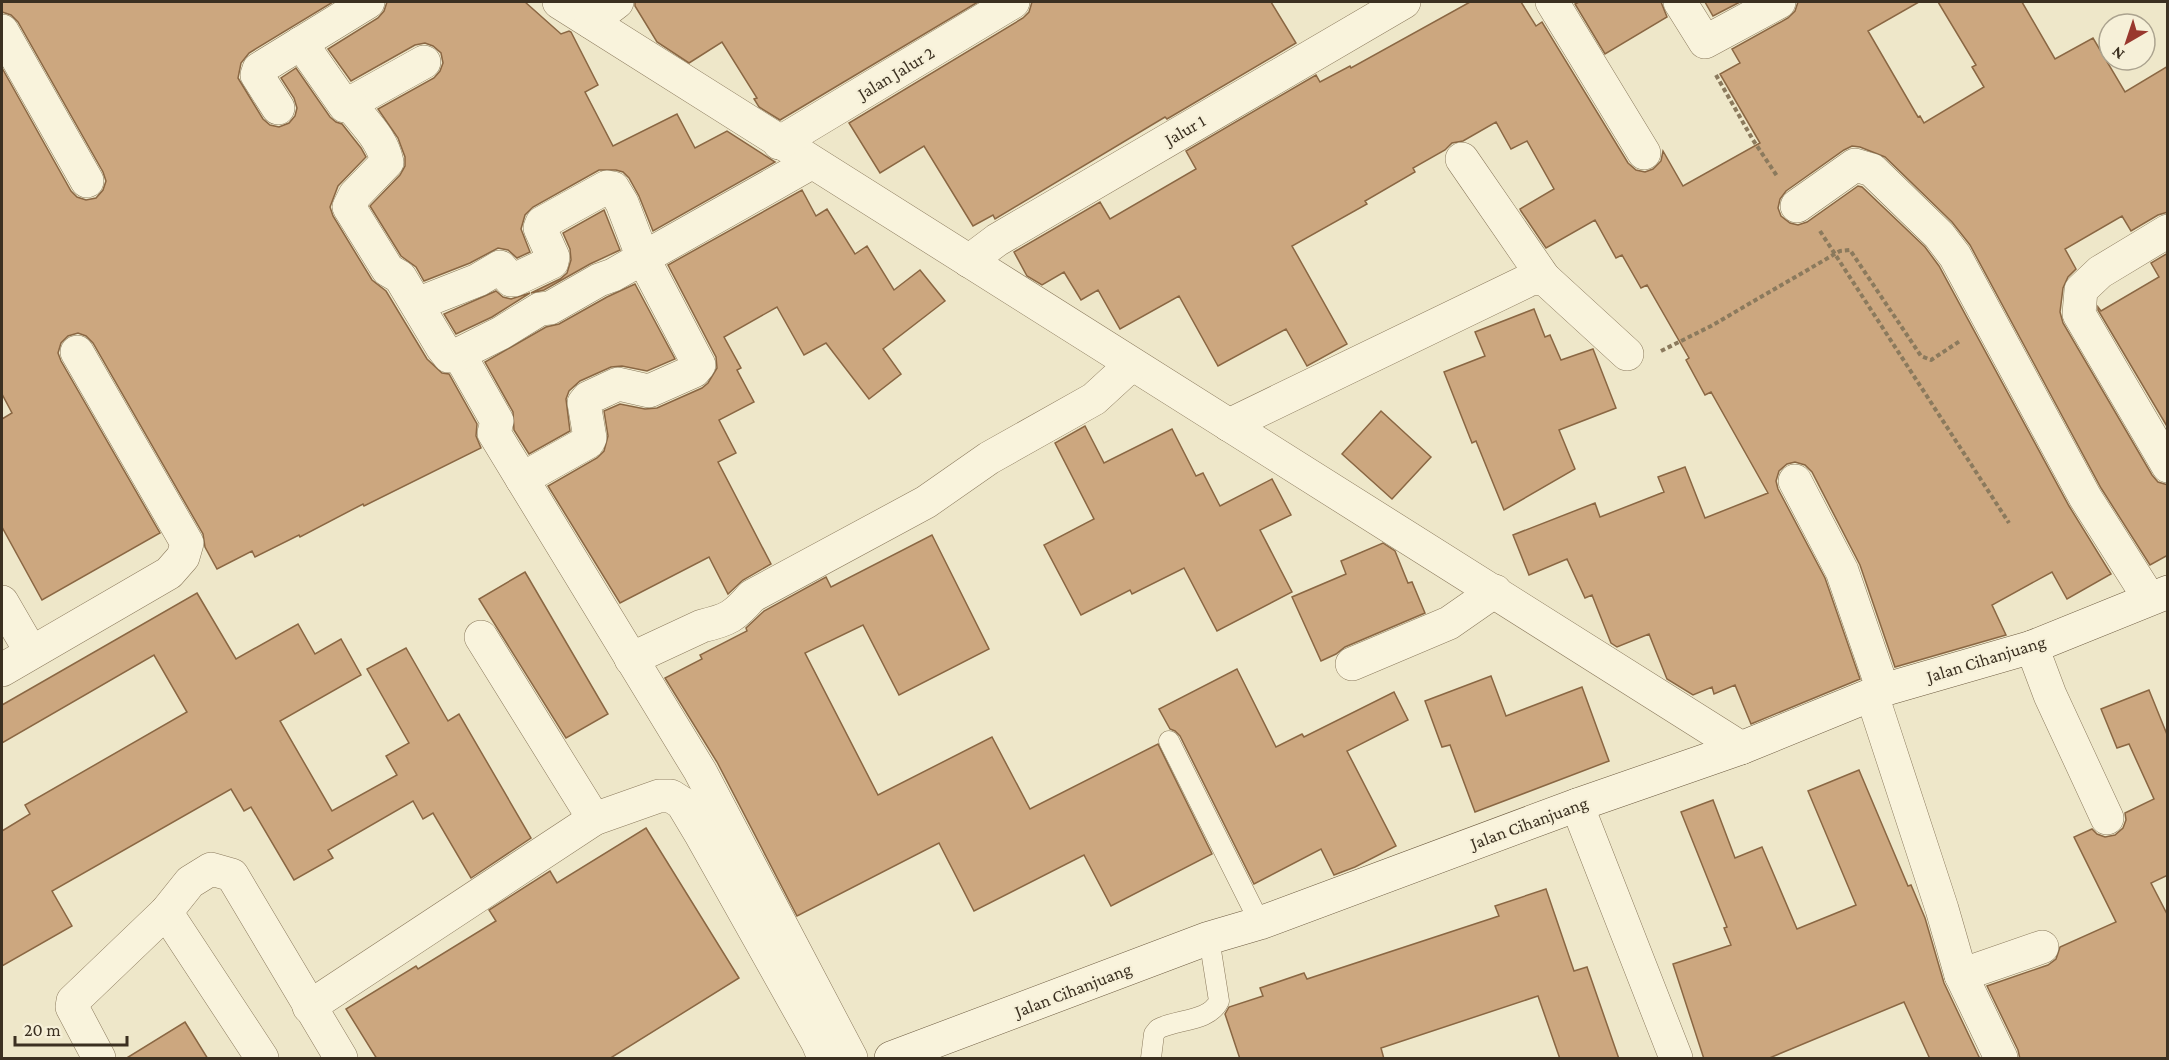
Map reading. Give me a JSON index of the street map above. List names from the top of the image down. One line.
{"streets":{"street":["Jalan Jalur 2","Jalur 1","Jalan Cihanjuang"]},"scale_bar":"20 m","north":"bottom left"}
